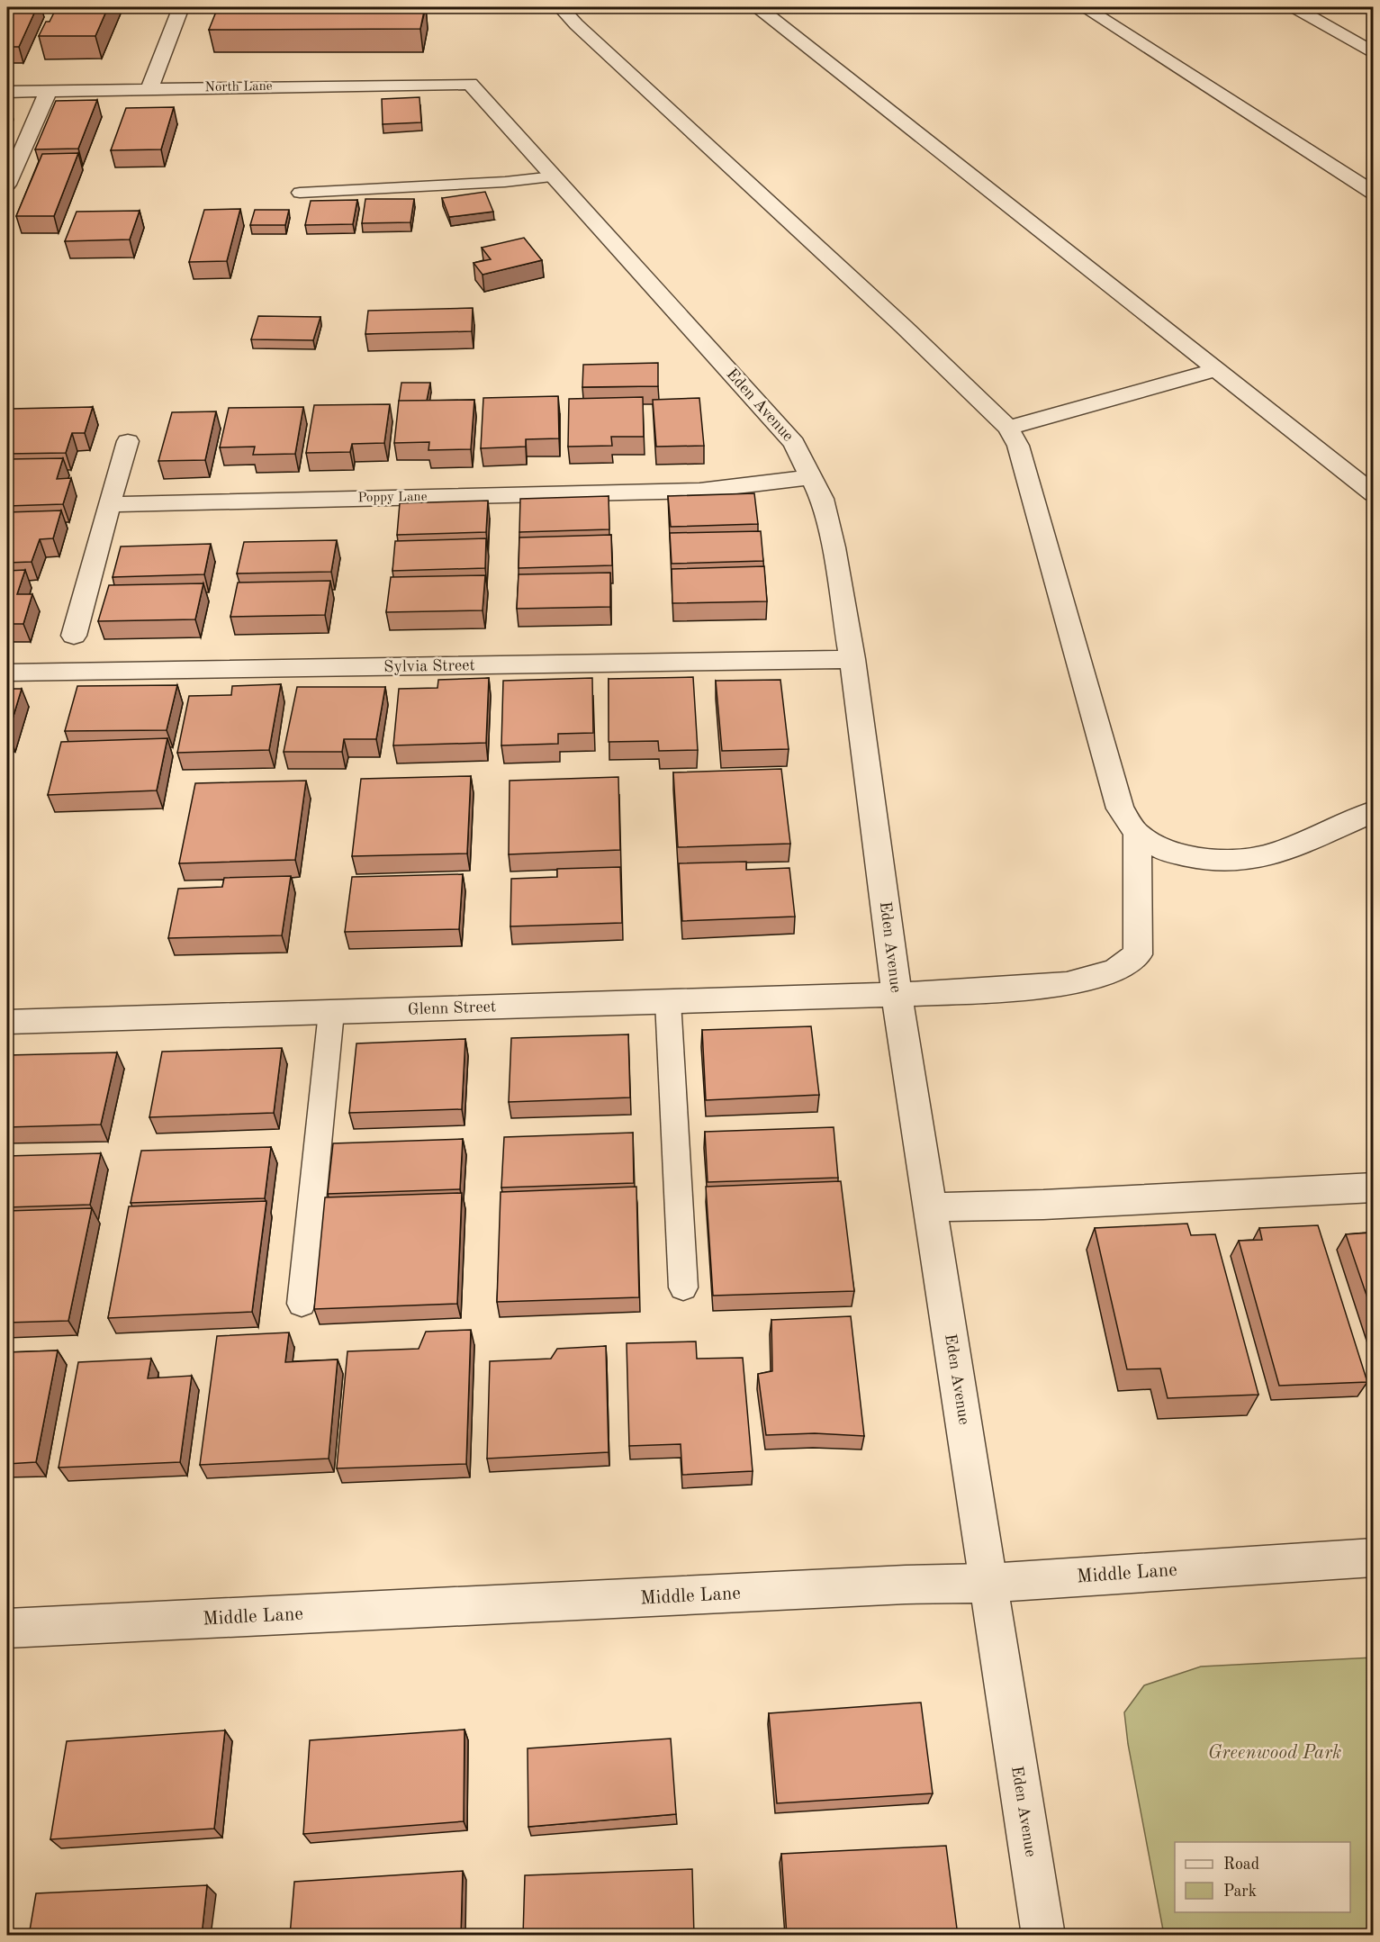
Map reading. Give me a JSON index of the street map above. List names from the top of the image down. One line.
{"streets":{"street":["North Lane","Eden Avenue","Poppy Lane","Sylvia Street","Glenn Street","Middle Lane"]},"crossings":[["North Lane","Eden Avenue"],["Eden Avenue","Poppy Lane"],["Eden Avenue","Sylvia Street"],["Eden Avenue","Glenn Street"],["Eden Avenue","Middle Lane"]],"parks":["Greenwood Park"],"legend":["Road","Park"]}
